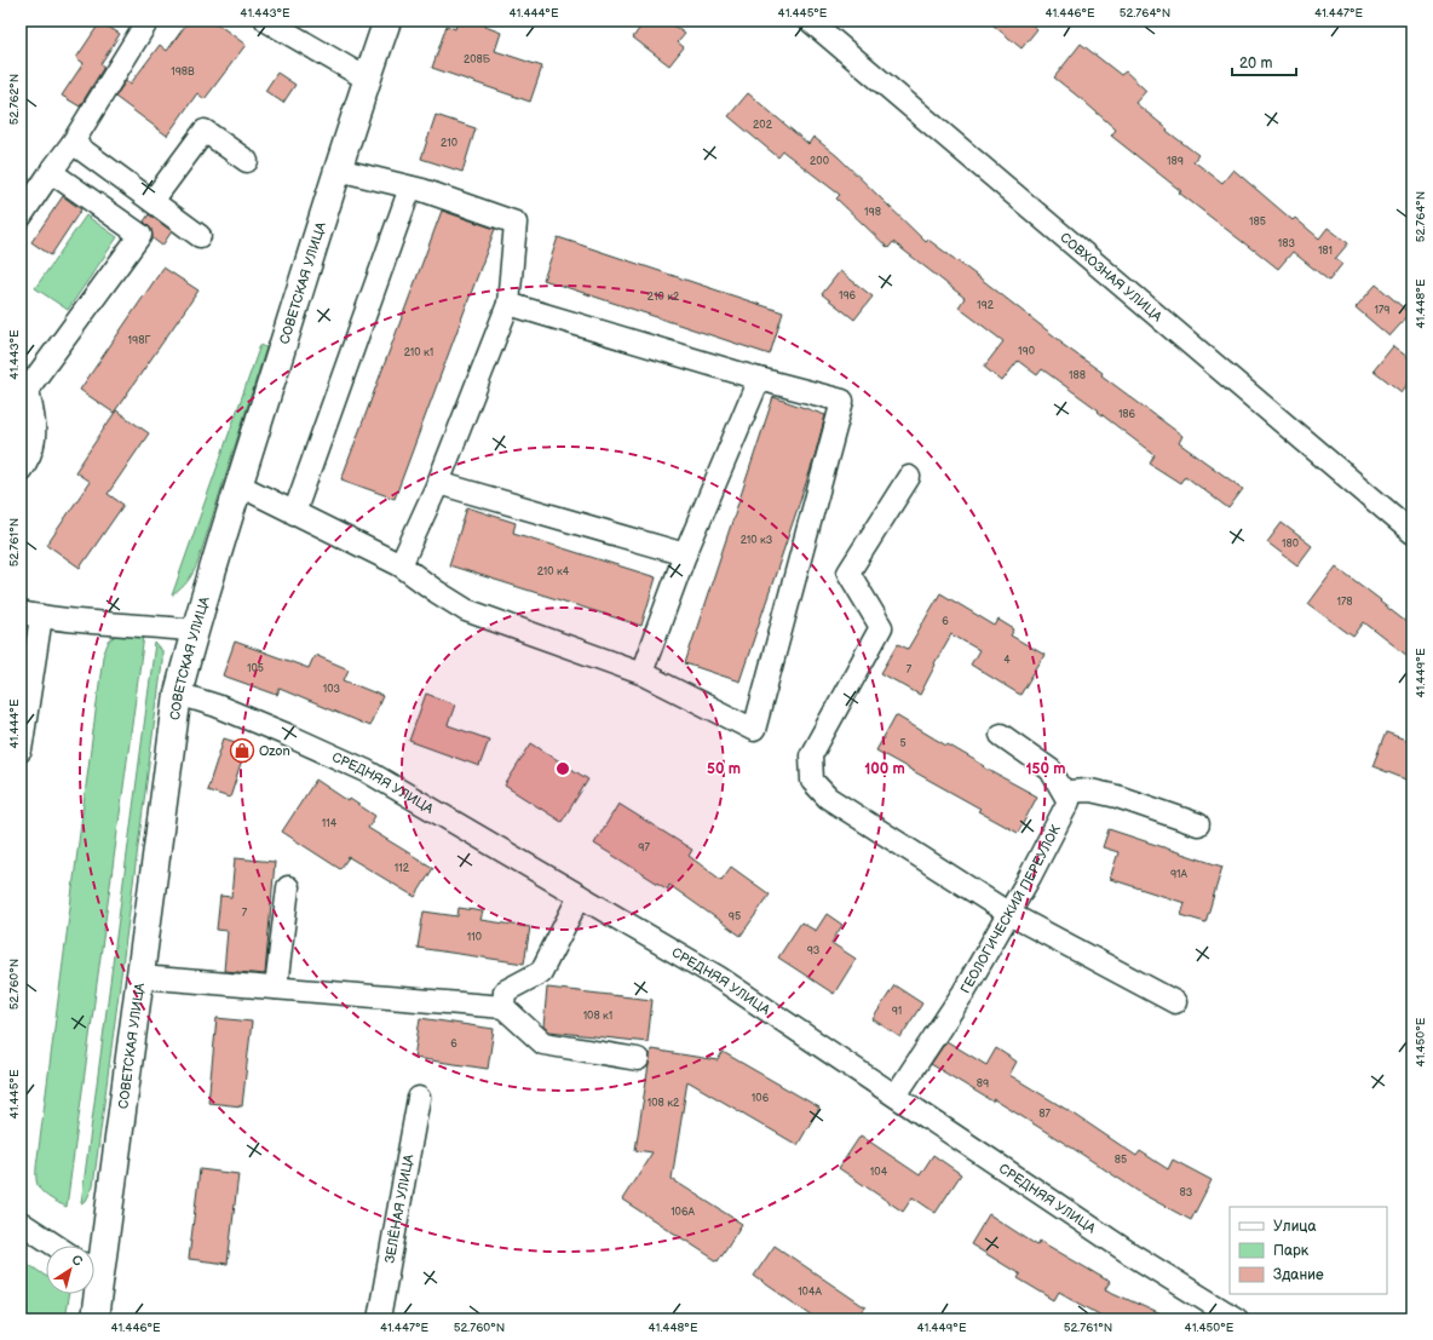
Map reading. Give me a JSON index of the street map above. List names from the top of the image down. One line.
{"streets":{"main road":["СОВЕТСКАЯ УЛИЦА"],"street":["СОВХОЗНАЯ УЛИЦА","СРЕДНЯЯ УЛИЦА","ГЕОЛОГИЧЕСКИЙ ПЕРЕУЛОК","ЗЕЛЁНАЯ УЛИЦА"]},"crossings":[["СОВЕТСКАЯ УЛИЦА","СРЕДНЯЯ УЛИЦА"],["СРЕДНЯЯ УЛИЦА","ГЕОЛОГИЧЕСКИЙ ПЕРЕУЛОК"]],"places":{"shop":["Ozon"]},"house_numbers":["208Б","198В","202","210","200","189","198","185","183","181","196","210 к2","192","179","198Г","190","210 к1","188","186","210 к3","180","210 к4","178","6","4","105","7","103","5","114","97","112","91А","7","95","110","93","91","108 к1","6","89","106","108 к2","87","85","104","83","106А","104А"],"legend":["Улица","Парк","Здание"],"scale_bar":"20 m","north":"top right","coordinates":["41.443°E","41.444°E","41.445°E","41.446°E","52.764°N","41.447°E","52.762°N","41.448°E","52.761°N","41.449°E","52.760°N","41.450°E"],"rings":["50 m","100 m","150 m"]}
